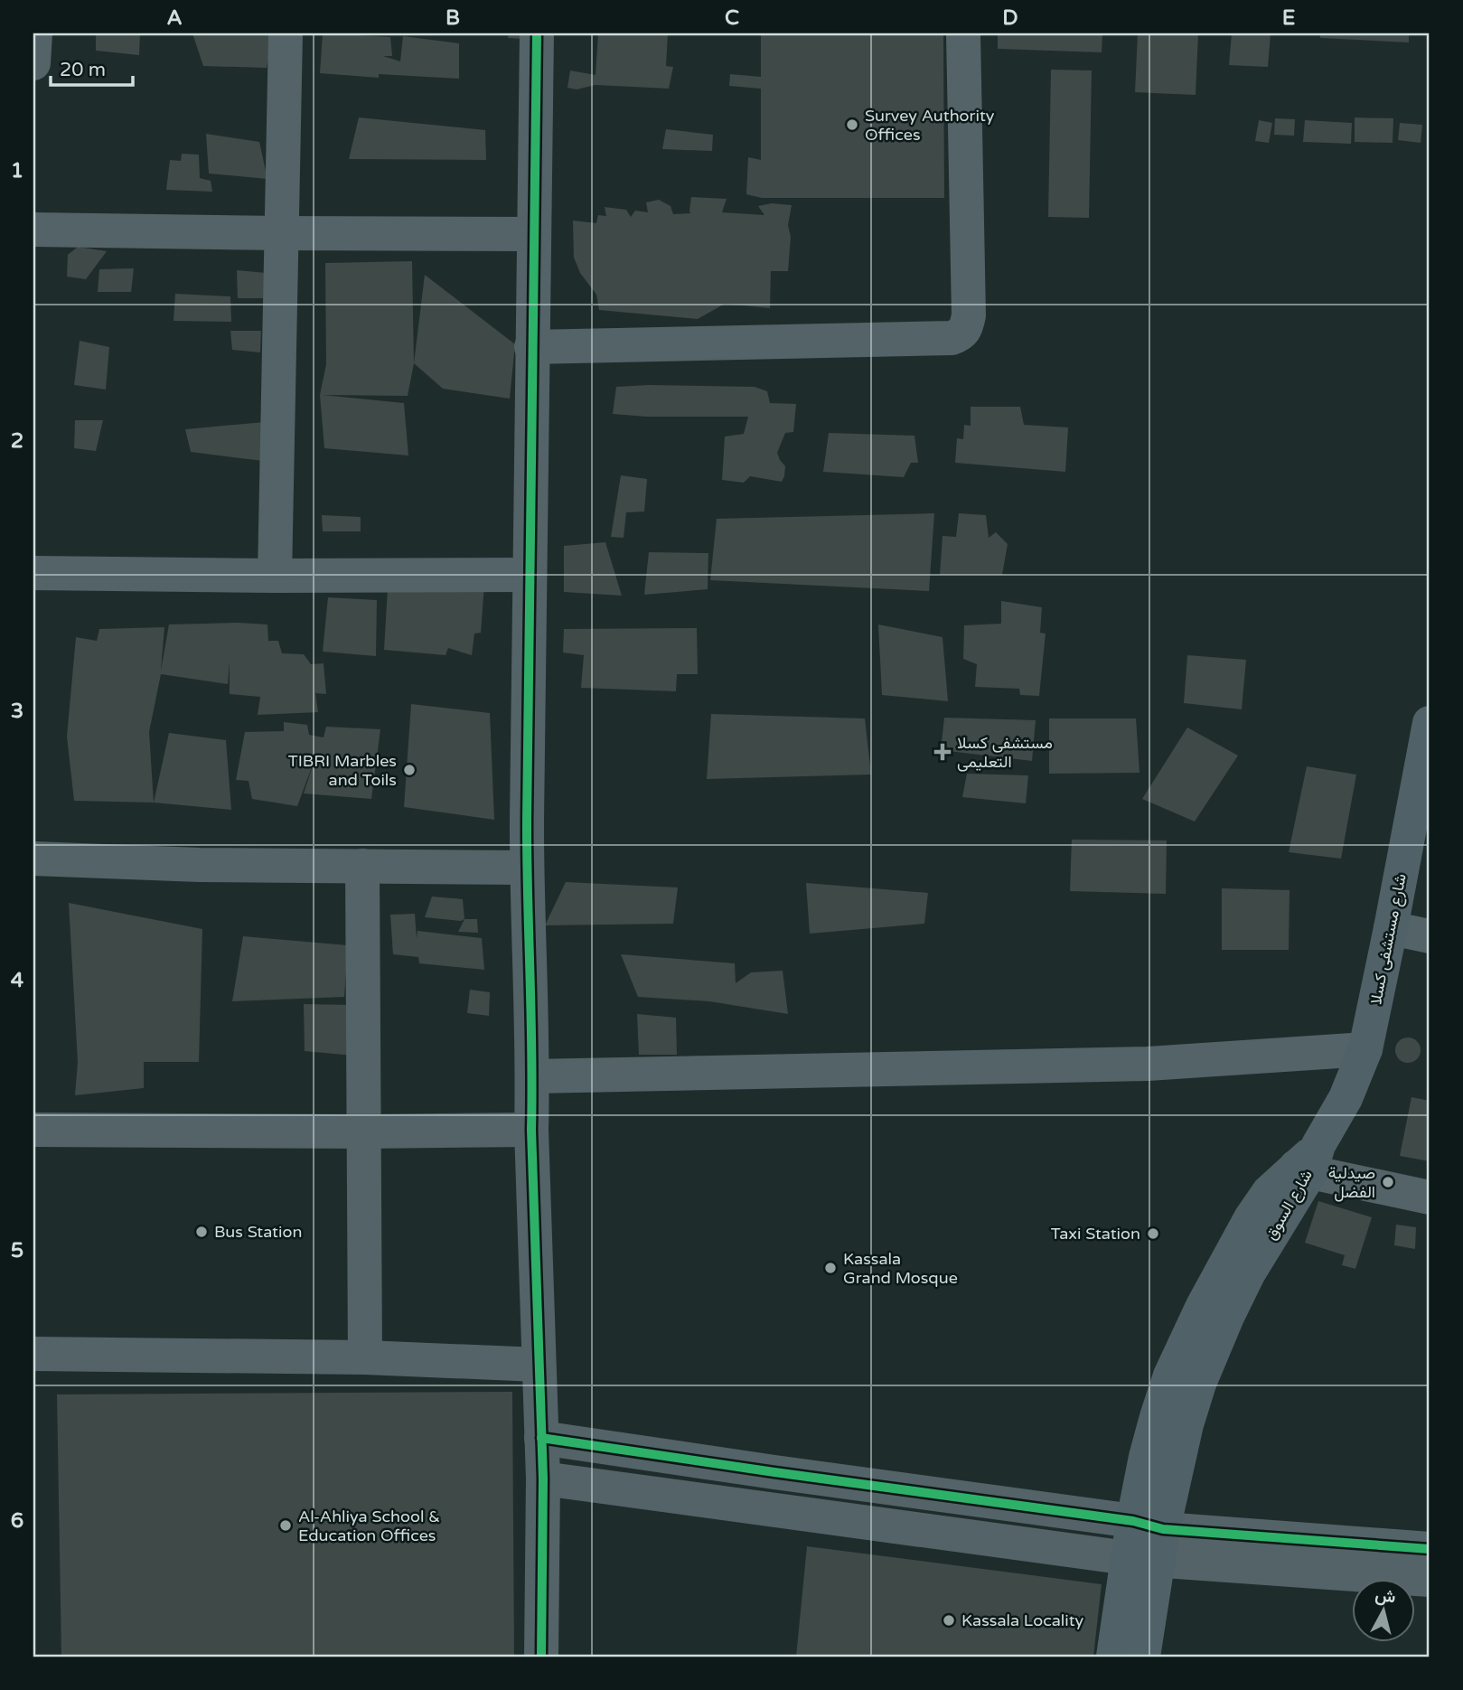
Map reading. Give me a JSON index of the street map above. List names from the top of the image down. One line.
{"streets":{"main road":["شارع مستشفى كسلا","شارع السوق"]},"crossings":[["شارع مستشفى كسلا","شارع السوق"]],"places":{"other":["Survey Authority Offices","TIBRI Marbles and Toils","صيدلية الفضل","Bus Station","Taxi Station","Kassala Grand Mosque","Al-Ahliya School & Education Offices","Kassala Locality"],"health":["مستشفى كسلا التعليمى"]},"scale_bar":"20 m","north":"top","grid":{"columns":["A","B","C","D","E"],"rows":["1","2","3","4","5","6"]}}
